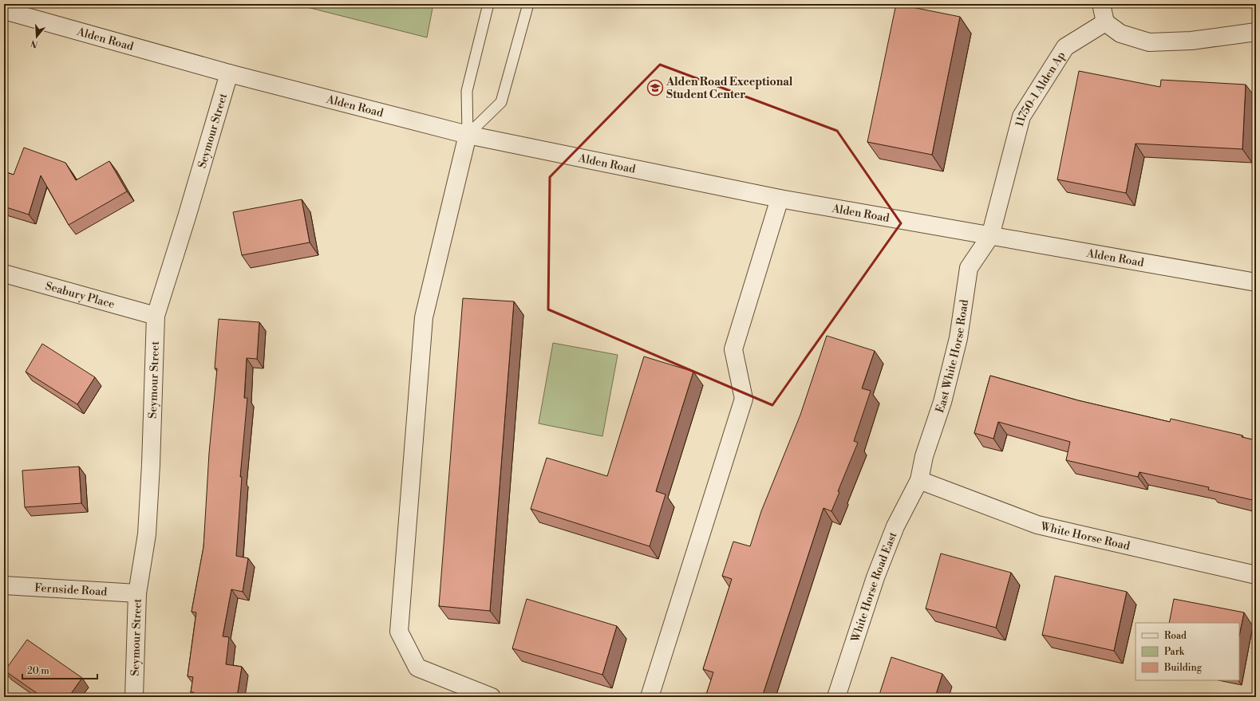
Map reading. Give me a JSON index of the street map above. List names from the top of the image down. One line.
{"streets":{"street":["Alden Road","11750-1 Alden Ap","Seymour Street","Seabury Place","East White Horse Road","White Horse Road","White Horse Road East","Fernside Road"]},"crossings":[["Alden Road","11750-1 Alden Ap"],["Alden Road","Seymour Street"],["Alden Road","East White Horse Road"],["11750-1 Alden Ap","East White Horse Road"],["Seymour Street","Seabury Place"],["Seymour Street","Fernside Road"],["East White Horse Road","White Horse Road"],["East White Horse Road","White Horse Road East"],["White Horse Road","White Horse Road East"]],"places":{"school or university":["Alden Road Exceptional Student Center"]},"legend":["Road","Park","Building"],"scale_bar":"20 m","north":"bottom"}
